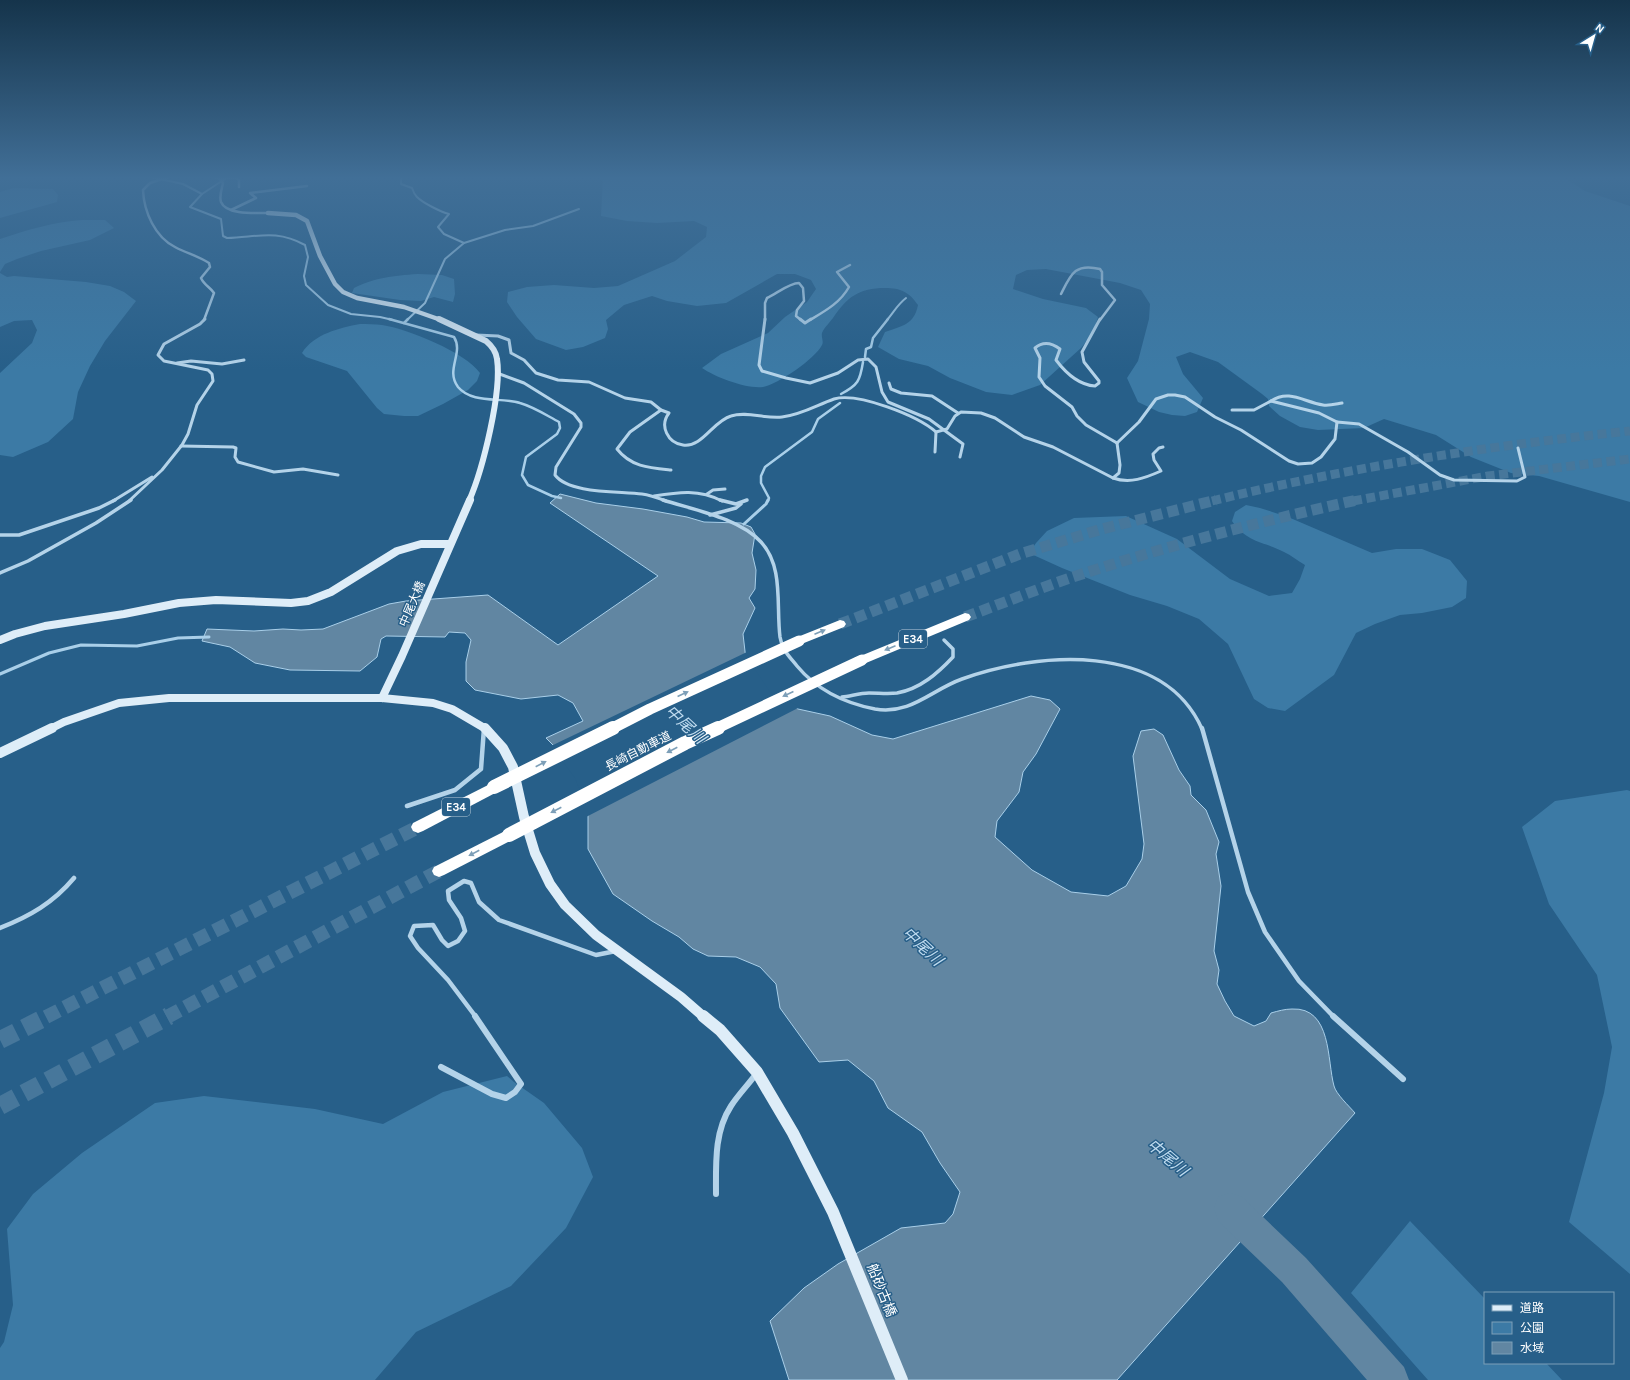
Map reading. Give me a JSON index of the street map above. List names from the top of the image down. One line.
{"streets":{"highway":["E34","長崎自動車道"],"street":["中尾大橋","船砂古橋"]},"crossings":[["中尾大橋","船砂古橋"]],"water":["中尾川"],"legend":["道路","公園","水域"],"north":"top right"}
